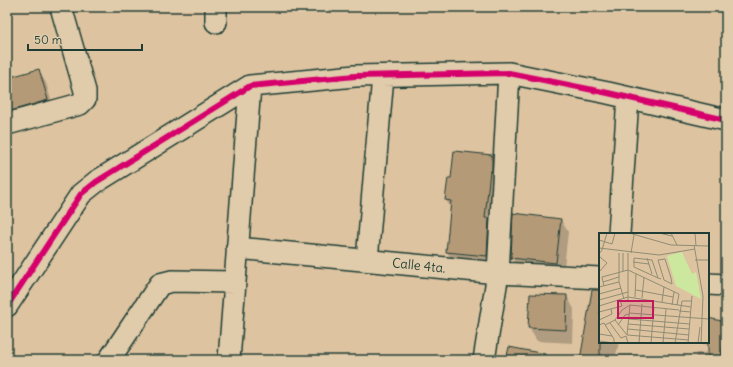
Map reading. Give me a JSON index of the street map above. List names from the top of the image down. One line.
{"streets":{"street":["Calle 4ta."]},"scale_bar":"50 m"}
